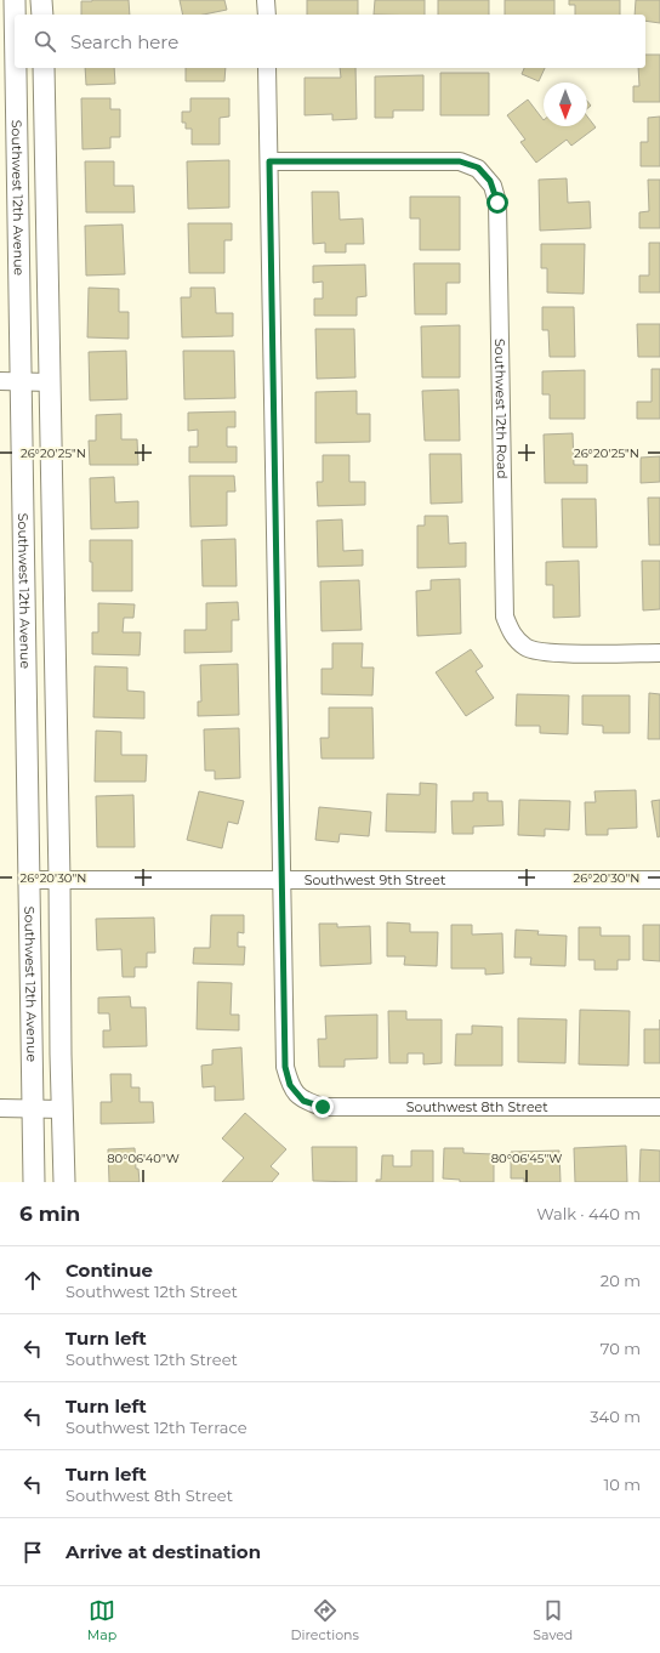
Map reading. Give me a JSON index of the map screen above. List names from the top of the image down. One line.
{"streets":{"street":["Southwest 12th Avenue","Southwest 12th Road","Southwest 9th Street","Southwest 8th Street"]},"crossings":[["Southwest 12th Avenue","Southwest 9th Street"],["Southwest 9th Street","Southwest 8th Street"]],"north":"bottom","page":{"search":"Search here","heading":["6 min","Walk · 440 m"],"list":[["Continue","Southwest 12th Street","20 m"],["Turn left","Southwest 12th Street","70 m"],["Turn left","Southwest 12th Terrace","340 m"],["Turn left","Southwest 8th Street","10 m"],"Arrive at destination"],"nav":["Map","Directions","Saved"]},"coordinates":["26°20'25\"N","26°20'30\"N","80°06'40\"W","80°06'45\"W"]}
